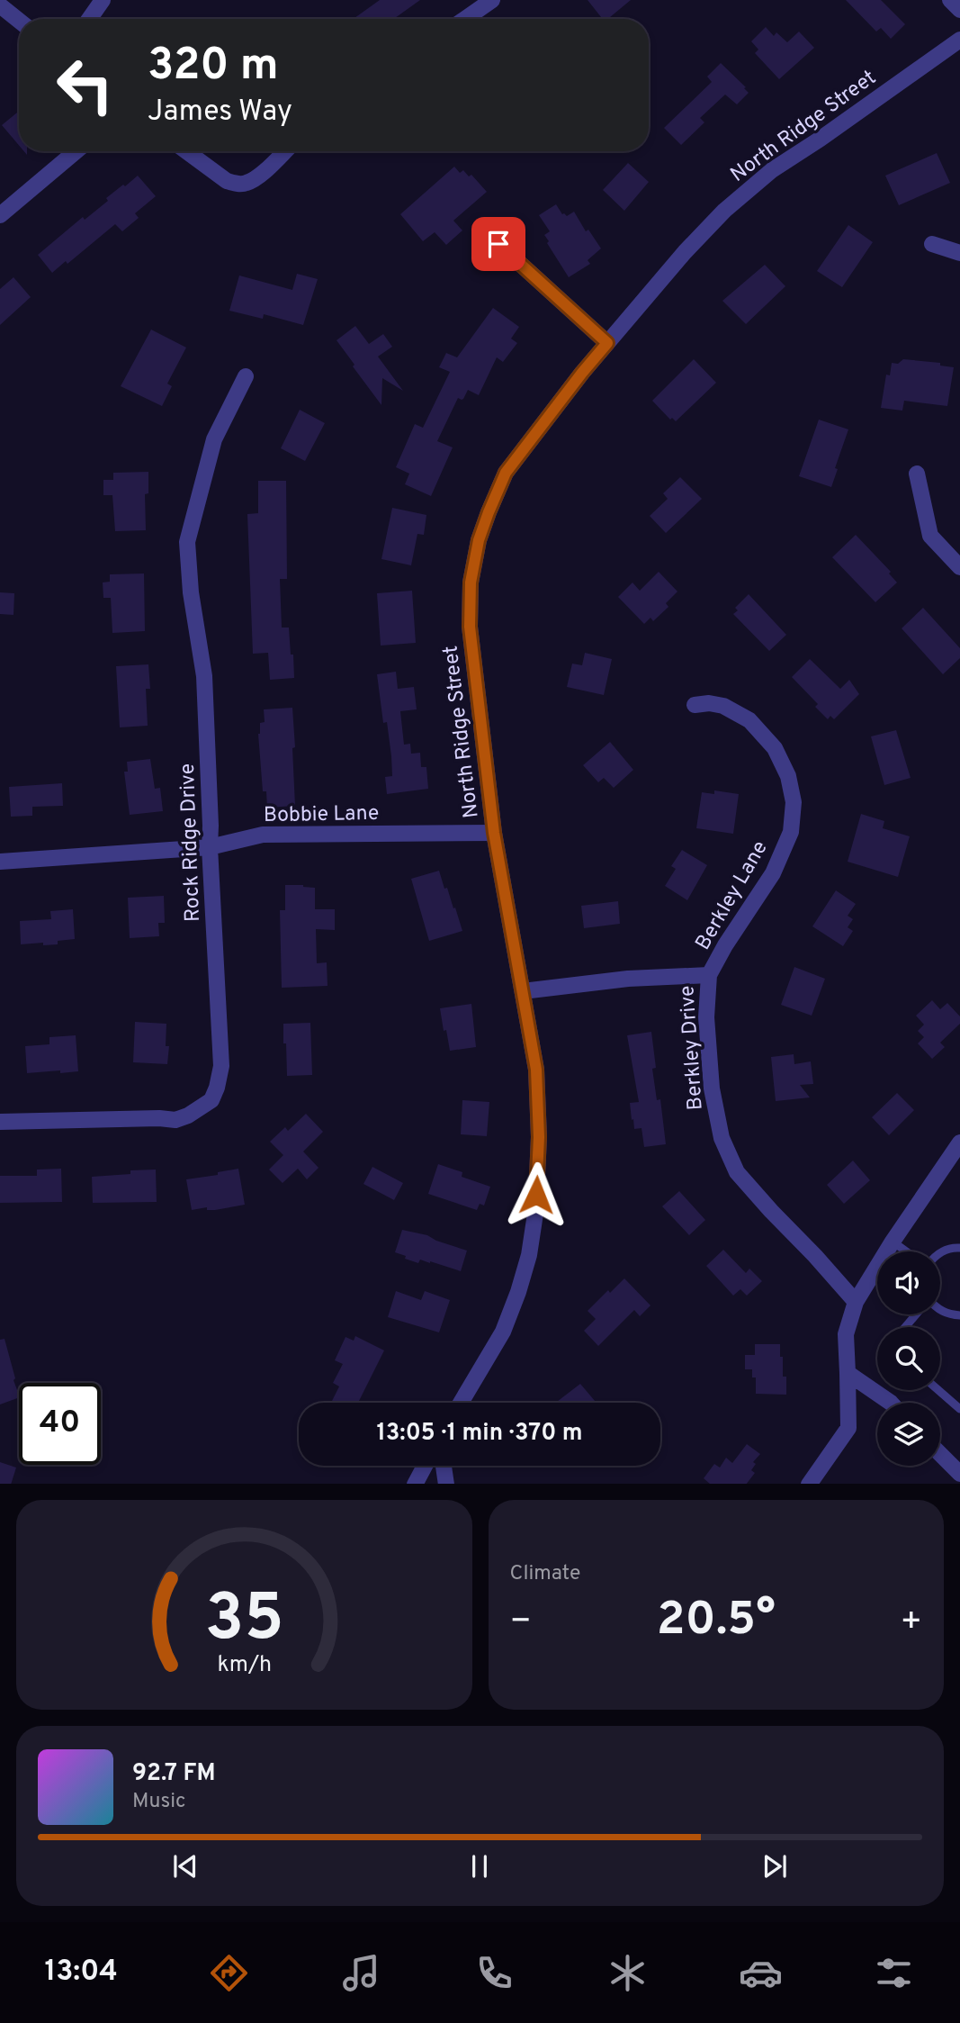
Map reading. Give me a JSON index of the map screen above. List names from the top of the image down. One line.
{"streets":{"street":["North Ridge Street","Bobbie Lane","Rock Ridge Drive","Berkley Lane","Berkley Drive"]},"crossings":[["North Ridge Street","Bobbie Lane"],["North Ridge Street","Berkley Drive"],["Bobbie Lane","Rock Ridge Drive"],["Berkley Lane","Berkley Drive"]],"page":{"turn":["320 m","James Way"],"limit":"40","trip":"13:05 · 1 min · 370 m","tile":"Climate","heat":["−","20.5°","+"],"song":["92.7 FM","Music"],"tabs":"13:04","gauge":["35","km/h"]}}
